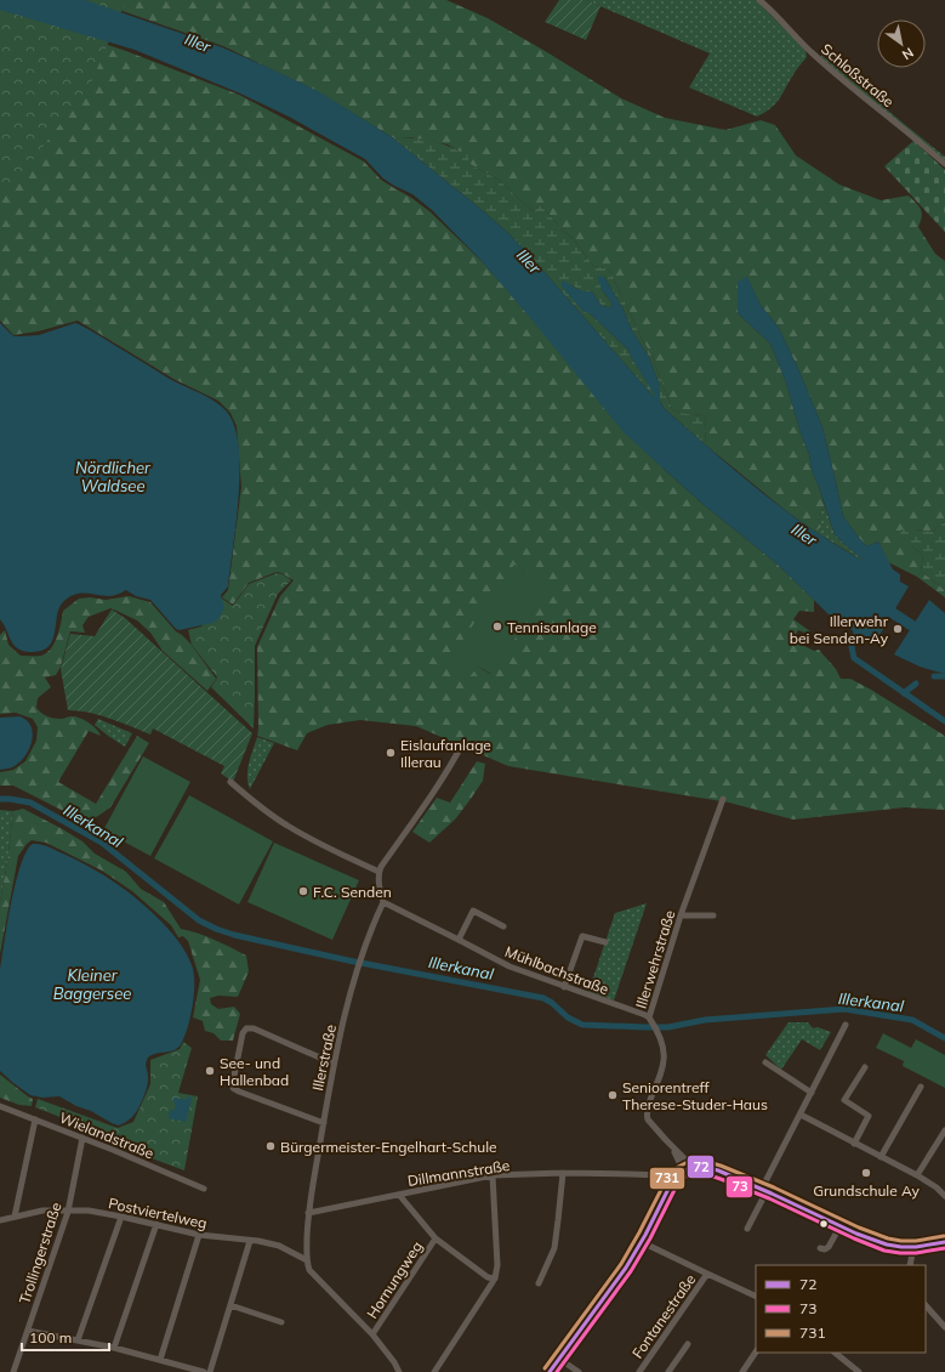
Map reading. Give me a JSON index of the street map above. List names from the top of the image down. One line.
{"streets":{"street":["Schloßstraße","Illerwehrstraße","Mühlbachstraße","Illerstraße","Wielandstraße","Dillmannstraße","Postviertelweg","Trollingerstraße","Hornungweg","Fontanestraße"]},"crossings":[["Illerwehrstraße","Mühlbachstraße"],["Mühlbachstraße","Illerstraße"],["Illerstraße","Dillmannstraße"],["Illerstraße","Postviertelweg"],["Wielandstraße","Trollingerstraße"],["Postviertelweg","Trollingerstraße"]],"water":["Iller","Nördlicher Waldsee","Illerkanal","Kleiner Baggersee"],"places":["Tennisanlage","Illerwehr bei Senden-Ay","Eislaufanlage Illerau","F.C. Senden","See- und Hallenbad","Seniorentreff Therese-Studer-Haus","Bürgermeister-Engelhart-Schule","Grundschule Ay"],"lines":["transit line 731","transit line 72","transit line 73"],"legend":["72","73","731"],"scale_bar":"100 m","north":"bottom right"}
